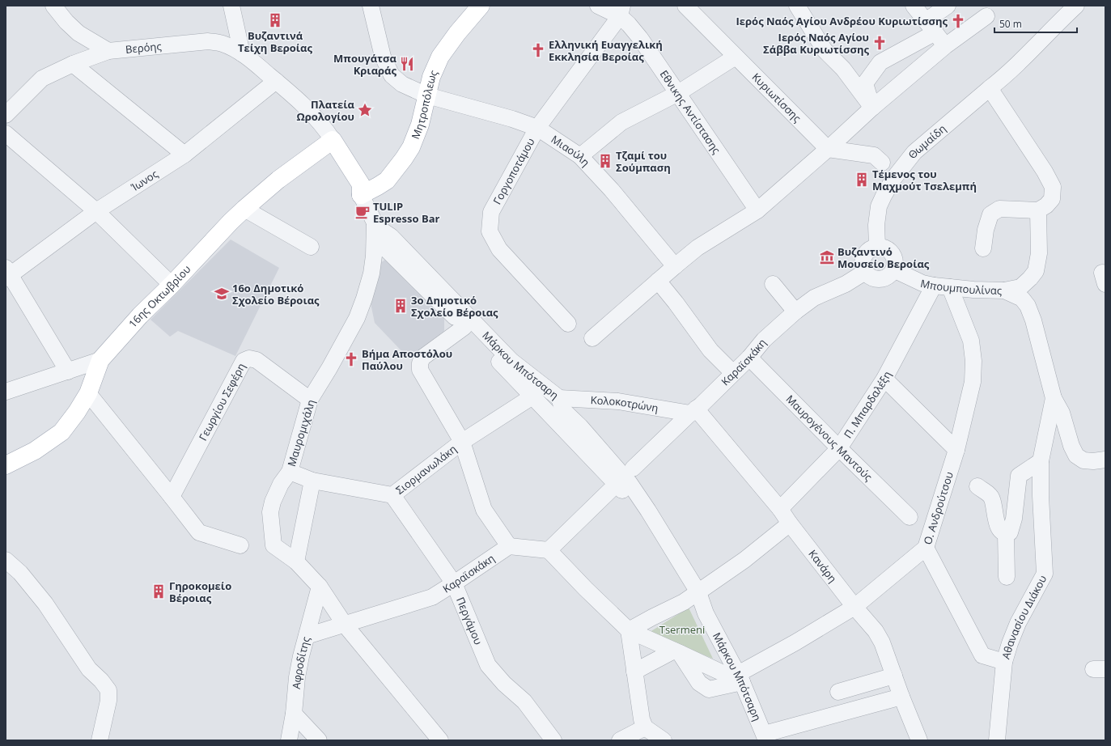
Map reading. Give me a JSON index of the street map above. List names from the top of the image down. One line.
{"streets":{"main road":["Βερόης","Μητροπόλεως","16ης Οκτωβρίου"],"street":["Κυριωτίσσης","Εθνικης Αντίστασης","Θωμαίδη","Μιαούλη","Γοργοποτάμου","Ίωνος","Μπουμπουλίνας","Καραϊσκάκη","Μάρκου Μπότσαρη","Γεωργίου Σεφέρη","Κολοκοτρώνη","Π. Μπαρδαλέξη","Μαυρομιχάλη","Μαυρογένους Μαντούς","Σιορμανωλάκη","Ο. Ανδρούτσου","Κανάρη","Αθανασίου Διάκου","Περγάμου","Αφροδίτης"]},"crossings":[["Βερόης","Μητροπόλεως"],["Βερόης","Ίωνος"],["Βερόης","16ης Οκτωβρίου"],["Βερόης","Μάρκου Μπότσαρη"],["Μητροπόλεως","Μιαούλη"],["Μητροπόλεως","Μάρκου Μπότσαρη"],["Εθνικης Αντίστασης","Γοργοποτάμου"],["Θωμαίδη","Μπουμπουλίνας"],["Θωμαίδη","Καραϊσκάκη"],["Μιαούλη","Γοργοποτάμου"],["Μπουμπουλίνας","Καραϊσκάκη"],["Μπουμπουλίνας","Π. Μπαρδαλέξη"],["Μπουμπουλίνας","Ο. Ανδρούτσου"],["Μπουμπουλίνας","Αθανασίου Διάκου"],["Καραϊσκάκη","Κολοκοτρώνη"],["Καραϊσκάκη","Μαυρομιχάλη"],["Καραϊσκάκη","Μαυρογένους Μαντούς"],["Καραϊσκάκη","Κανάρη"],["Καραϊσκάκη","Περγάμου"],["Καραϊσκάκη","Αφροδίτης"],["Μάρκου Μπότσαρη","Κολοκοτρώνη"],["Μάρκου Μπότσαρη","Μαυρομιχάλη"],["Μάρκου Μπότσαρη","Σιορμανωλάκη"],["Μάρκου Μπότσαρη","Ο. Ανδρούτσου"],["Γεωργίου Σεφέρη","Μαυρομιχάλη"],["Κολοκοτρώνη","Κανάρη"],["Π. Μπαρδαλέξη","Μαυρογένους Μαντούς"],["Π. Μπαρδαλέξη","Κανάρη"],["Μαυρομιχάλη","Σιορμανωλάκη"],["Μαυρομιχάλη","Αφροδίτης"],["Σιορμανωλάκη","Περγάμου"],["Ο. Ανδρούτσου","Κανάρη"]],"parks":["Tsermeni"],"places":{"building":["Βυζαντινά Τείχη Βεροίας","Τζαμί του Σούμπαση","Τέμενος του Μαχμούτ Τσελεμπή","3ο Δημοτικό Σχολείο Βέροιας","Γηροκομείο Βέροιας"],"church":["Ιερός Ναός Αγίου Ανδρέου Κυριωτίσσης","Ιερός Ναός Αγίου Σάββα Κυριωτίσσης","Ελληνική Ευαγγελική Εκκλησία Βεροίας","Βήμα Αποστόλου Παύλου"],"restaurant":["Μπουγάτσα Κριαράς"],"place":["Πλατεία Ωρολογίου"],"cafe":["TULIP Espresso Bar"],"museum":["Βυζαντινό Μουσείο Βεροίας"],"school or university":["16ο Δημοτικό Σχολείο Βέροιας"]},"scale_bar":"50 m"}
